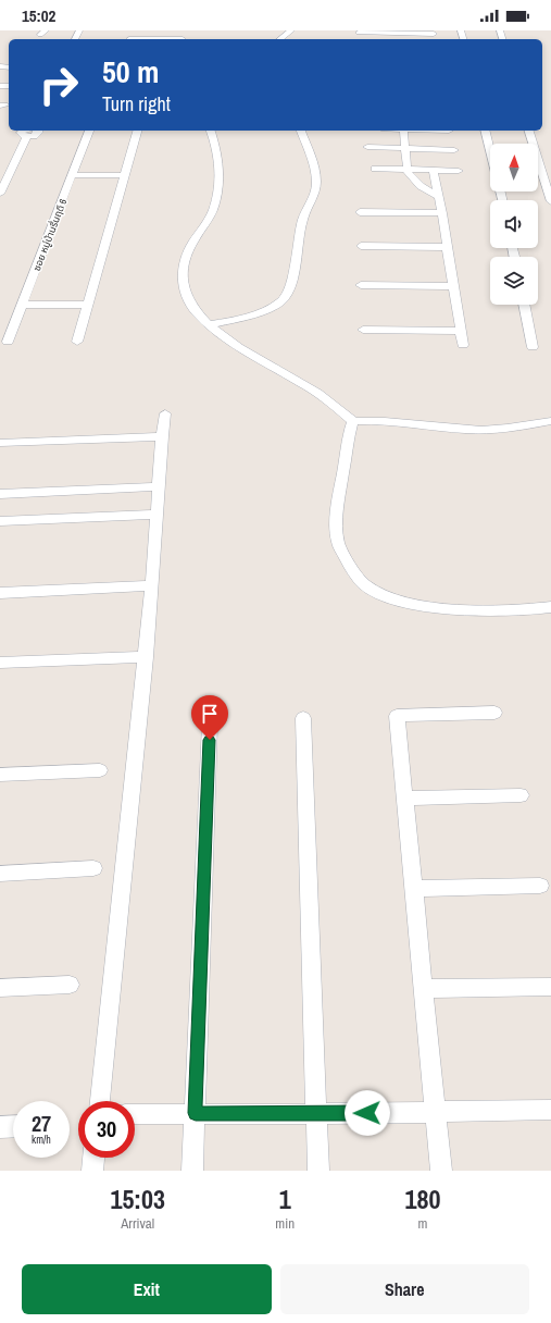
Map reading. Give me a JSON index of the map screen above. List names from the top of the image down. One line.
{"streets":{"street":["ซอย หมู่บ้านรื่นฤดี 6"]},"north":"top","page":{"status":"15:02","turn":["50 m","Turn right"],"speed":"27 km/h","limit":"30","eta":["15:03","Arrival","1","min","180","m"],"buttons":["Exit","Share"]}}
